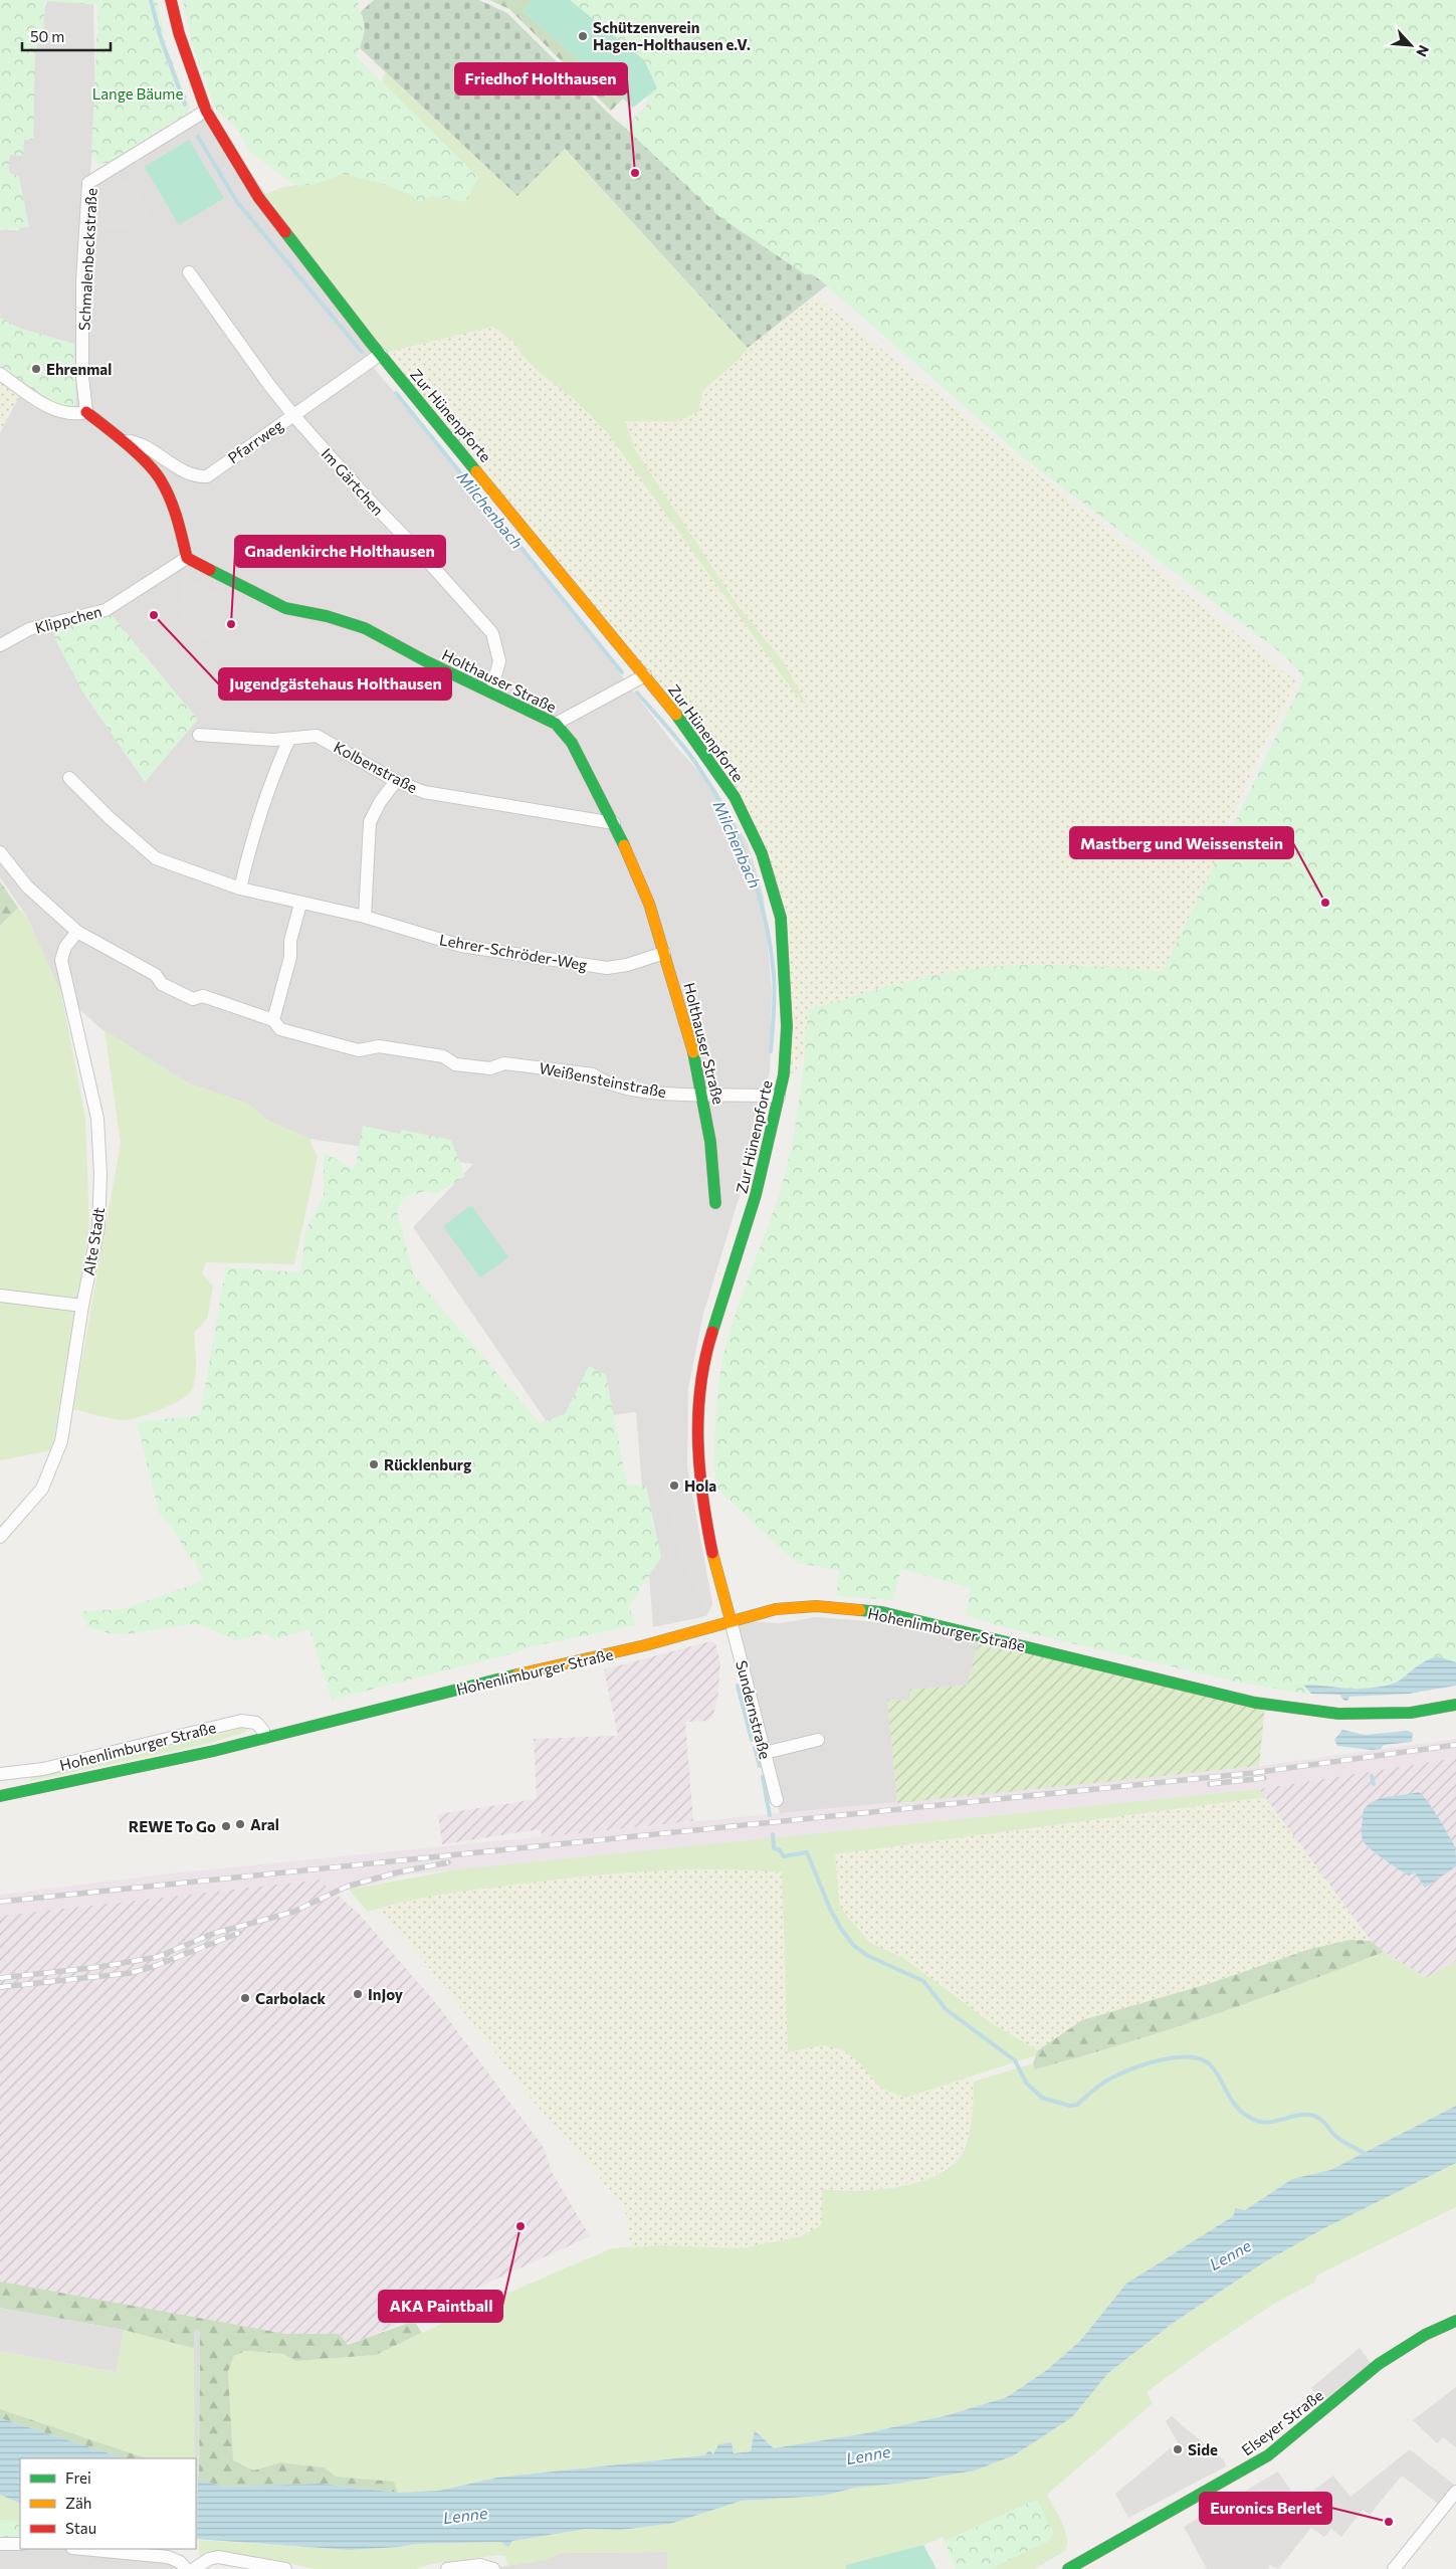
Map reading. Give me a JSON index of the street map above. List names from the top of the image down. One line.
{"streets":{"main road":["Zur Hünenpforte","Holthauser Straße","Hohenlimburger Straße","Elseyer Straße"],"street":["Schmalenbeckstraße","Pfarrweg","Im Gärtchen","Klippchen","Kolbenstraße","Lehrer-Schröder-Weg","Weißensteinstraße","Alte Stadt","Sundernstraße"]},"crossings":[["Schmalenbeckstraße","Zur Hünenpforte"],["Zur Hünenpforte","Pfarrweg"],["Zur Hünenpforte","Weißensteinstraße"],["Zur Hünenpforte","Hohenlimburger Straße"],["Zur Hünenpforte","Sundernstraße"],["Pfarrweg","Im Gärtchen"],["Im Gärtchen","Holthauser Straße"],["Klippchen","Holthauser Straße"],["Holthauser Straße","Kolbenstraße"],["Holthauser Straße","Lehrer-Schröder-Weg"],["Holthauser Straße","Weißensteinstraße"],["Weißensteinstraße","Alte Stadt"],["Hohenlimburger Straße","Sundernstraße"]],"water":["Milchenbach","Lenne"],"parks":["Lange Bäume"],"places":["Schützenverein Hagen-Holthausen e.V.","Friedhof Holthausen","Ehrenmal","Jugendgästehaus Holthausen","Gnadenkirche Holthausen","Mastberg und Weissenstein","Rücklenburg","Hola","Aral","REWE To Go","InJoy","Carbolack","AKA Paintball","Side","Euronics Berlet"],"legend":["Frei","Zäh","Stau"],"scale_bar":"50 m","north":"bottom right"}
